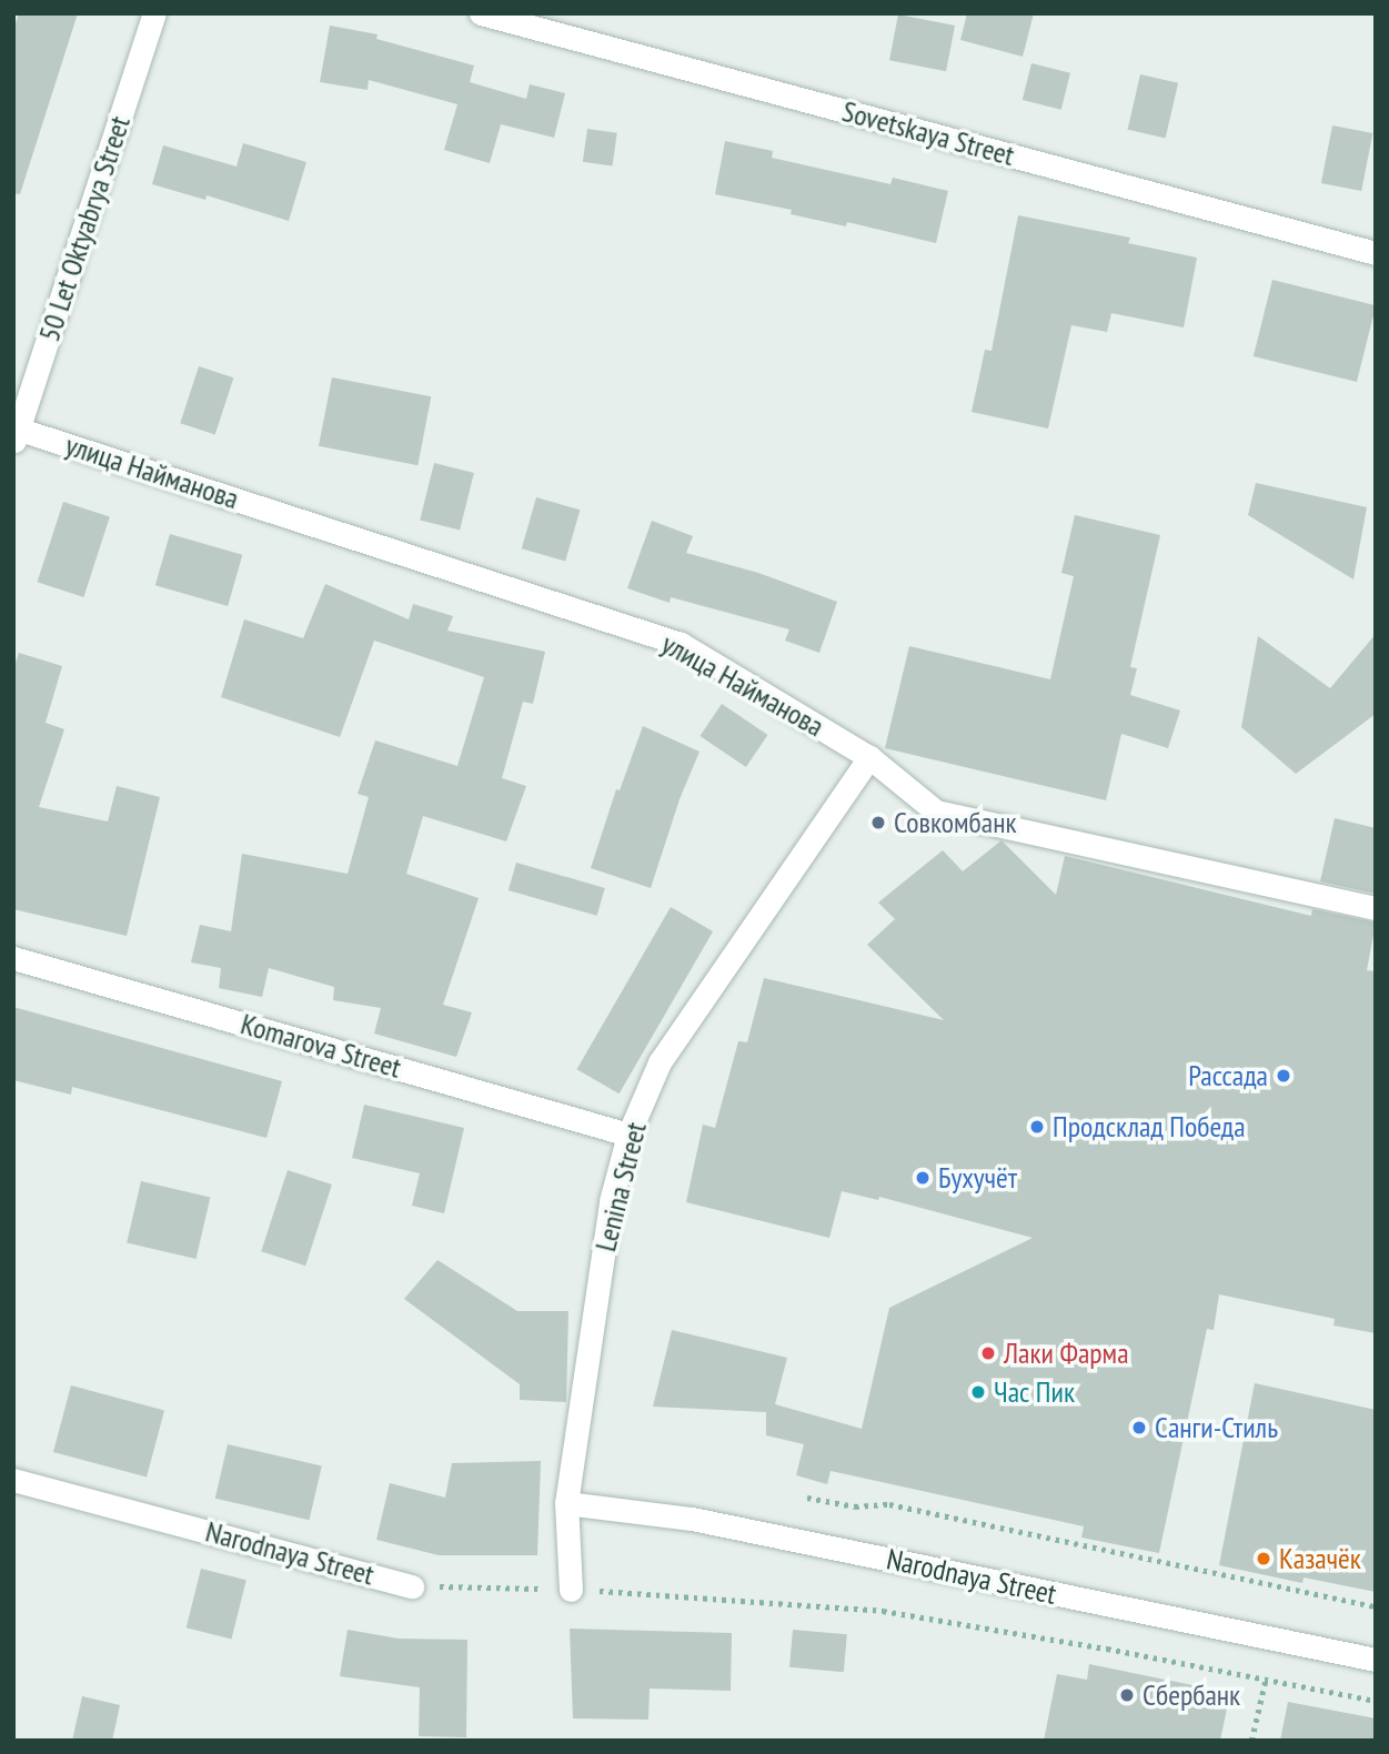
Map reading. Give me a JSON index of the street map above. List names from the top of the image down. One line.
{"streets":{"street":["Sovetskaya Street","50 Let Oktyabrya Street","улица Найманова","Komarova Street","Lenina Street","Narodnaya Street"]},"crossings":[["50 Let Oktyabrya Street","улица Найманова"],["улица Найманова","Lenina Street"],["Komarova Street","Lenina Street"],["Lenina Street","Narodnaya Street"]],"places":["Совкомбанк","Рассада","Продсклад Победа","Бухучёт","Лаки Фарма","Час Пик","Санги-Стиль","Казачёк","Сбербанк"]}
